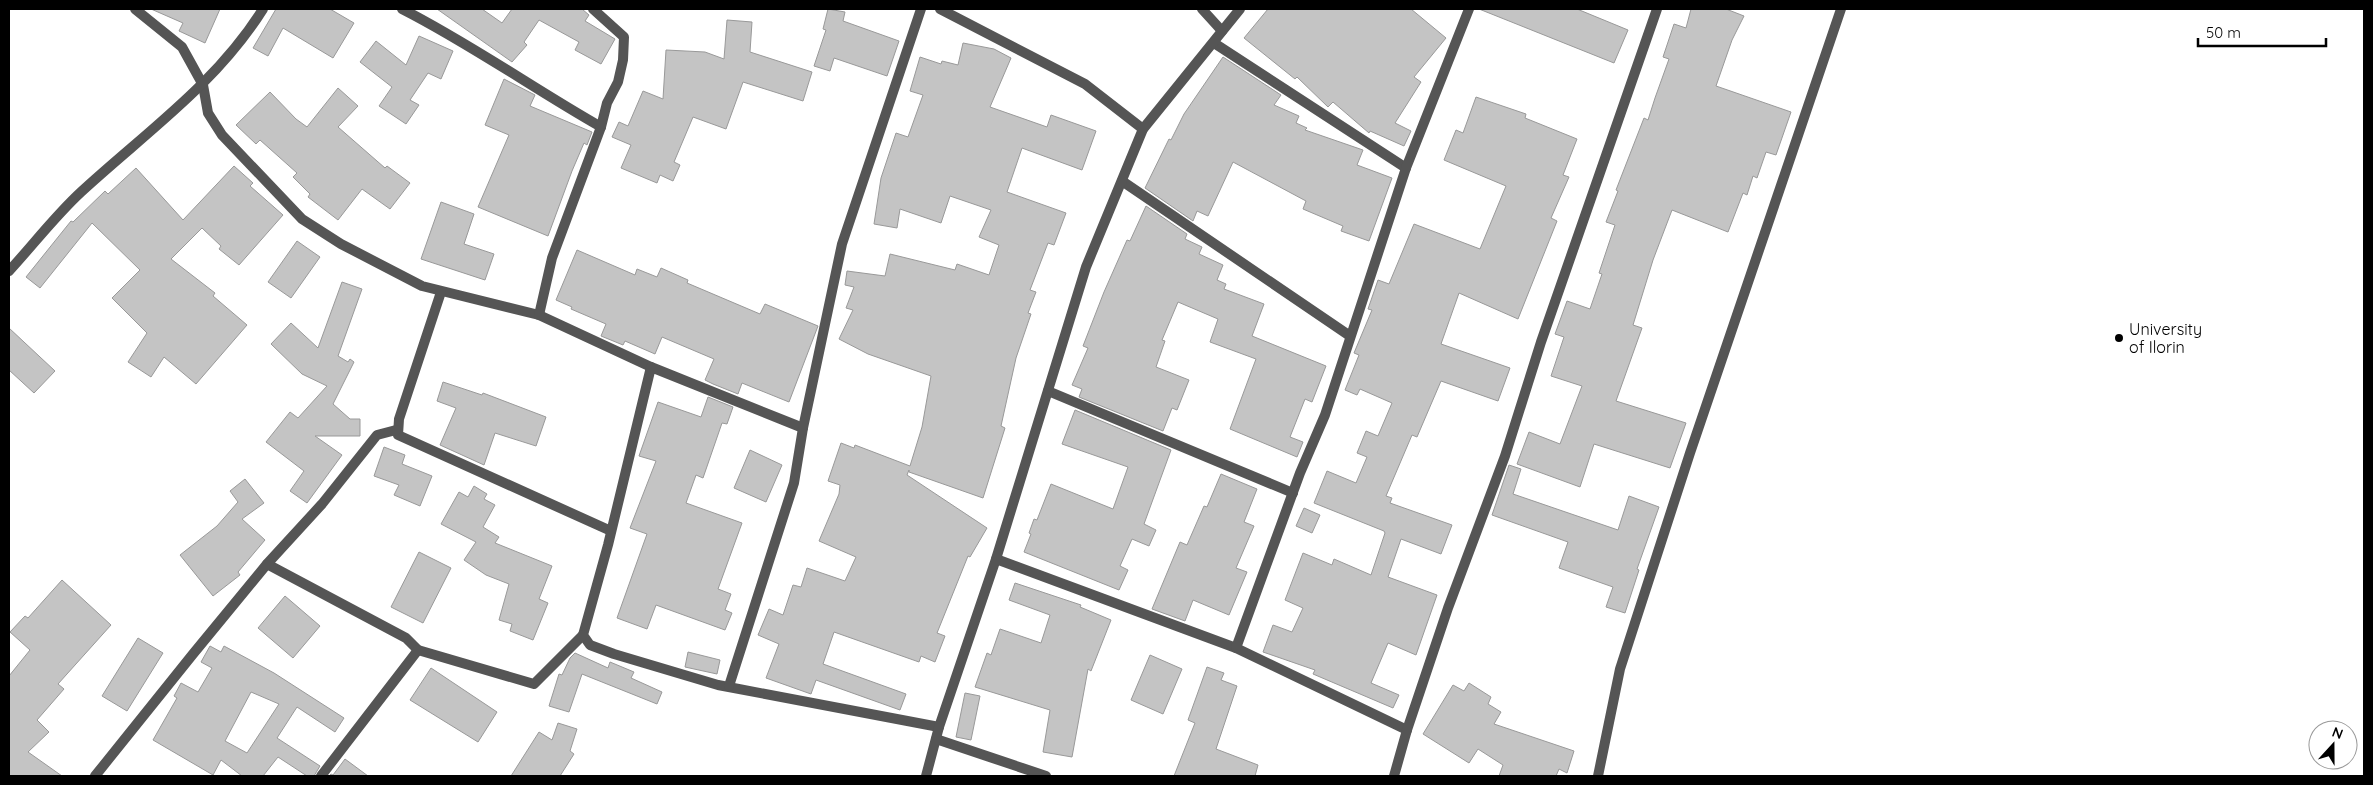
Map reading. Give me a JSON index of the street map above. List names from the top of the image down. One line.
{"places":["University of Ilorin"],"scale_bar":"50 m","north":"top"}
